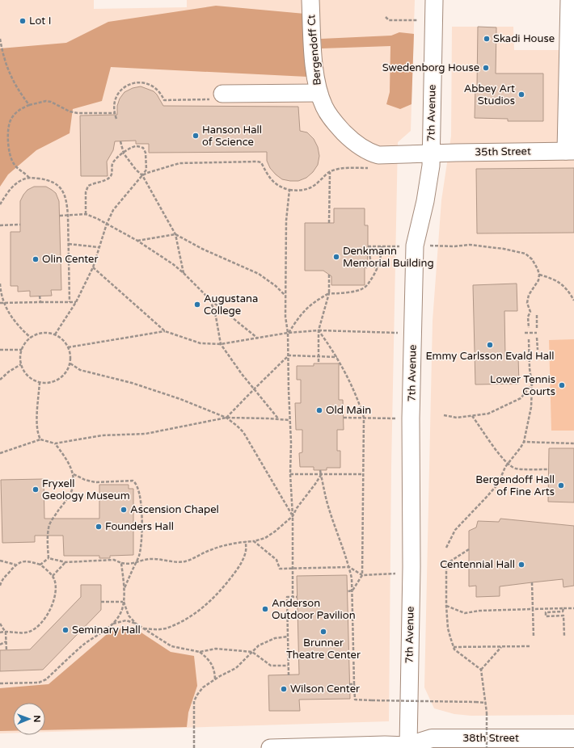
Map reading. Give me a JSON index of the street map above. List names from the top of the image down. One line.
{"streets":{"main road":["38th Street"],"street":["Bergendoff Ct","7th Avenue","35th Street"]},"crossings":[["Bergendoff Ct","7th Avenue"],["Bergendoff Ct","35th Street"],["7th Avenue","35th Street"],["7th Avenue","38th Street"]],"places":["Lot I","Skadi House","Swedenborg House","Abbey Art Studios","Hanson Hall of Science","Denkmann Memorial Building","Olin Center","Augustana College","Emmy Carlsson Evald Hall","Lower Tennis Courts","Old Main","Bergendoff Hall of Fine Arts","Fryxell Geology Museum","Ascension Chapel","Founders Hall","Centennial Hall","Anderson Outdoor Pavilion","Seminary Hall","Brunner Theatre Center","Wilson Center"],"north":"right"}
